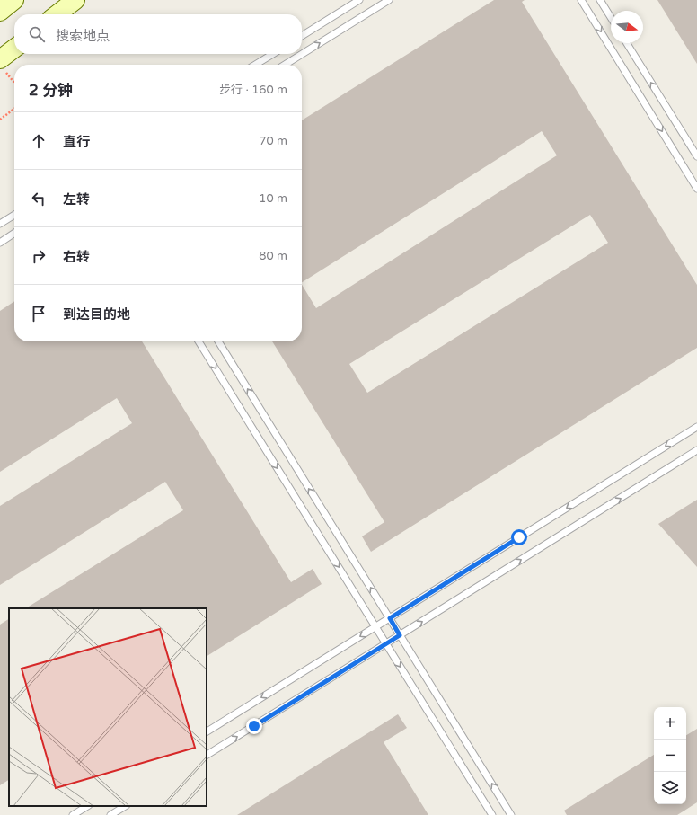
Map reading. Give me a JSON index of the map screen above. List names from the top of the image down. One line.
{"north":"right","page":{"search":"搜索地点","heading":["2 分钟","步行 · 160 m"],"list":[["直行","70 m"],["左转","10 m"],["右转","80 m"],"到达目的地"],"map_buttons":["+","−"]}}
